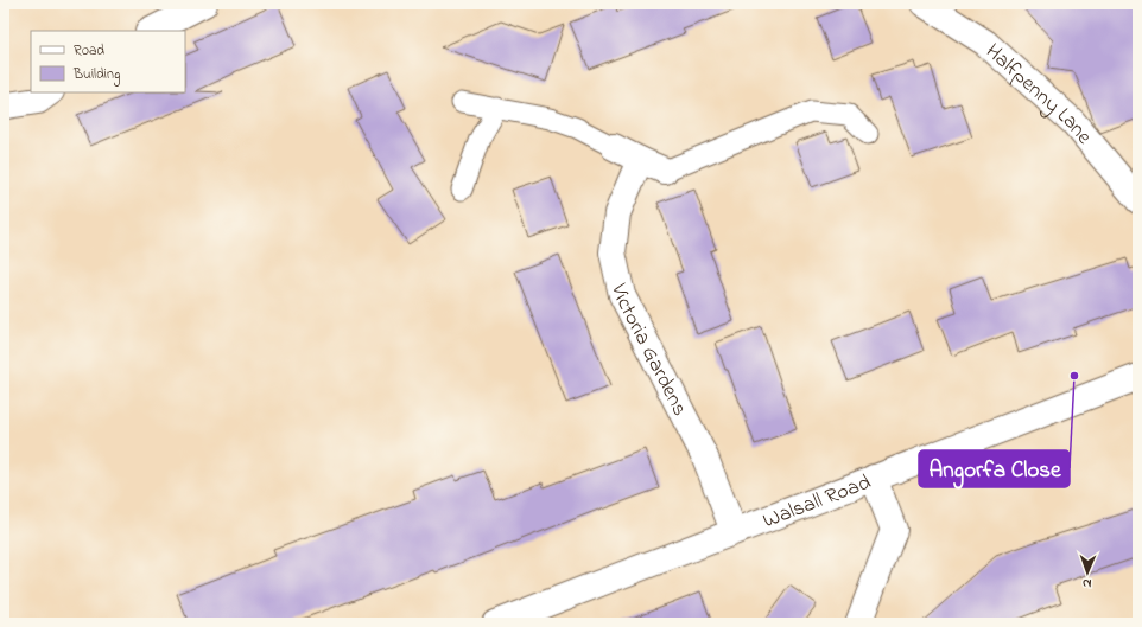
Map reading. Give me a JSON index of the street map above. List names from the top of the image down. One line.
{"streets":{"street":["Halfpenny Lane","Victoria Gardens","Walsall Road"]},"crossings":[["Victoria Gardens","Walsall Road"]],"places":["Angorfa Close"],"legend":["Road","Building"],"north":"bottom"}
